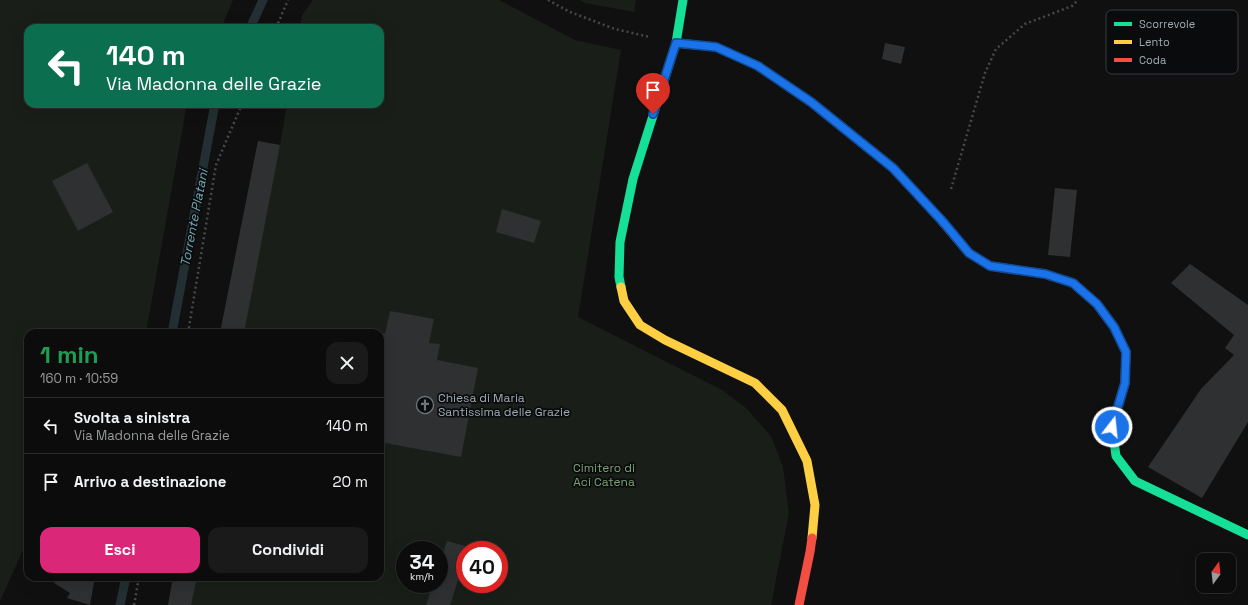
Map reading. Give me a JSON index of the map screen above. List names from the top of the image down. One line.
{"water":["Torrente Platani"],"parks":["Cimitero di Aci Catena"],"places":{"church":["Chiesa di Maria Santissima delle Grazie"]},"legend":["Scorrevole","Lento","Coda"],"north":"top","page":{"turn":["140 m","Via Madonna delle Grazie"],"heading":["1 min","160 m · 10:59"],"list":[{"name":"Svolta a sinistra","note":"Via Madonna delle Grazie","value":"140 m"},{"name":"Arrivo a destinazione","value":"20 m"}],"buttons":["Esci","Condividi"],"speed":"34 km/h","limit":"40"}}
